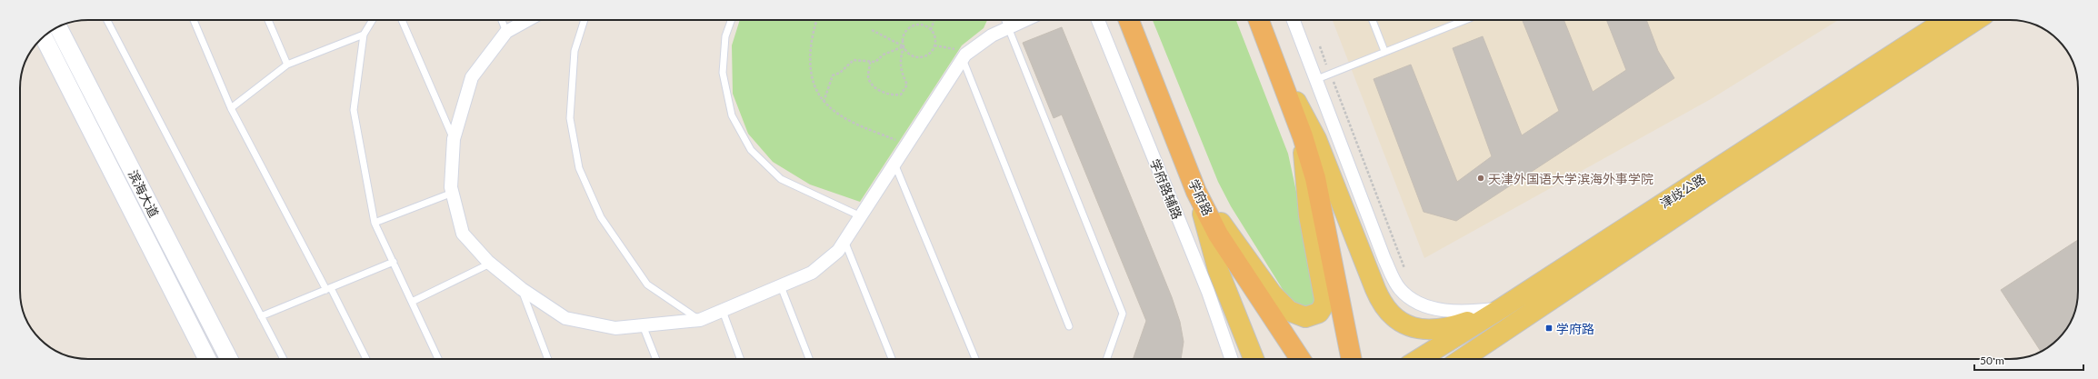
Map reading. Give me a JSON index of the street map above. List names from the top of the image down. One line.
{"streets":{"highway":["学府路"],"main road":["津歧公路","滨海大道"],"street":["学府路辅路"]},"places":{"other":["天津外国语大学滨海外事学院"],"transit":["学府路"]},"scale_bar":"50 m"}
